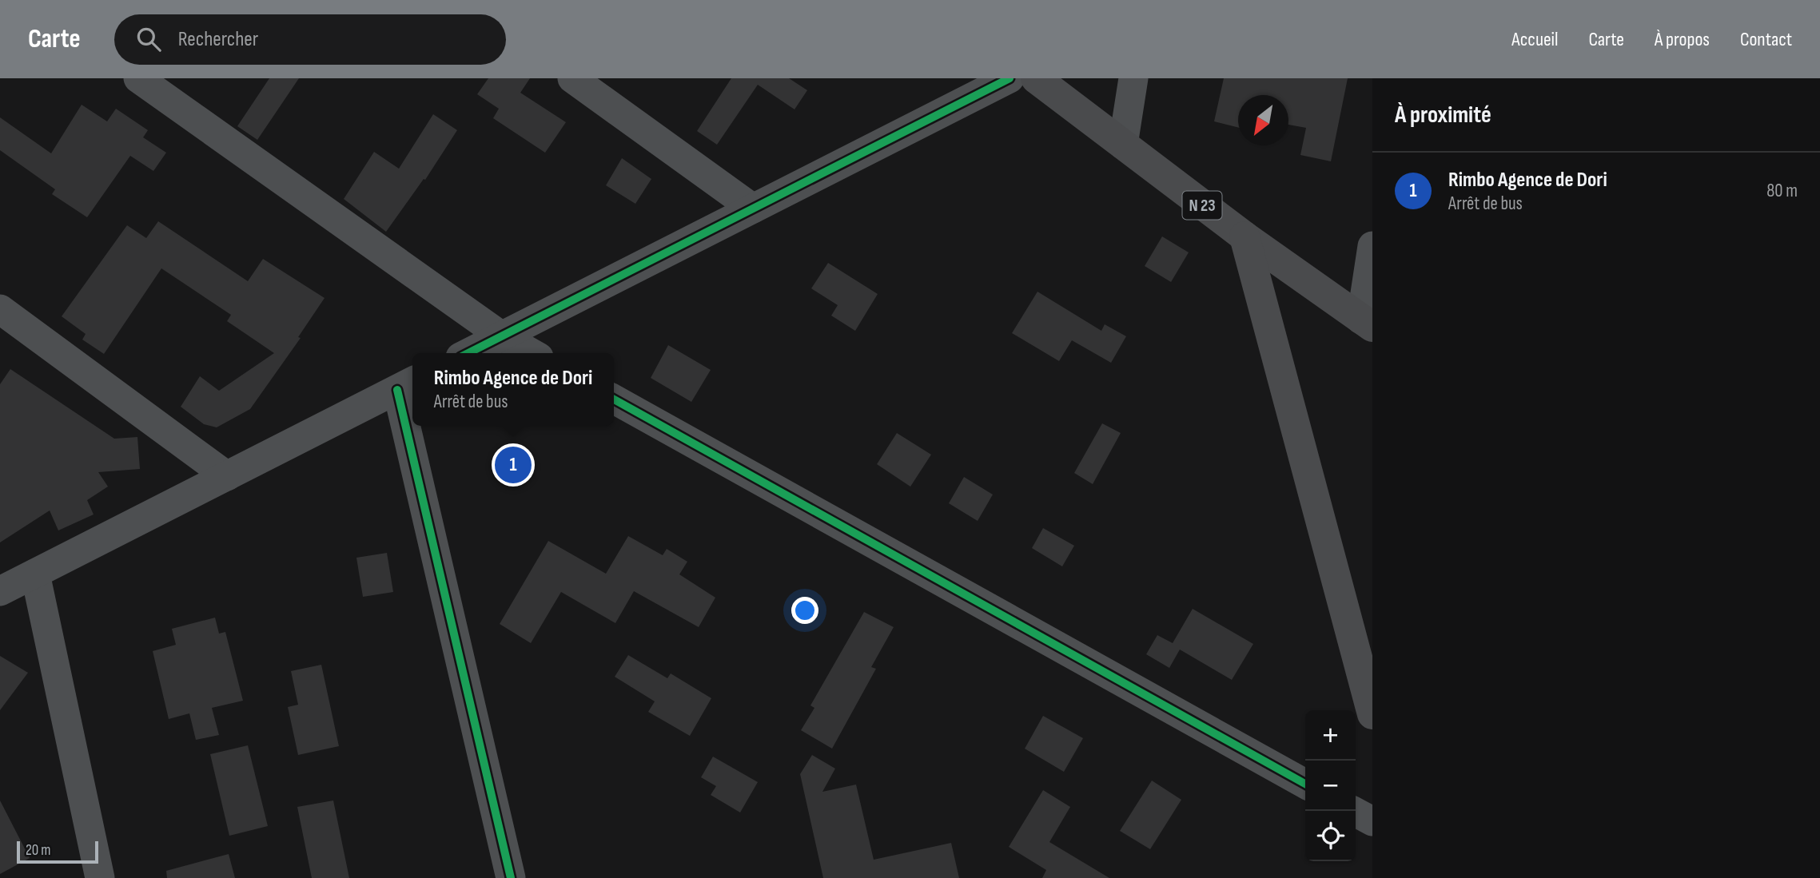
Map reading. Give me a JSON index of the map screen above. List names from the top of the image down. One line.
{"streets":{"main road":["N 23"]},"scale_bar":"20 m","north":"bottom left","page":{"header":"Carte","search":"Rechercher","nav":["Accueil","Carte","À propos","Contact"],"heading":"À proximité","list":[{"mark":"1","name":"Rimbo Agence de Dori","note":"Arrêt de bus","value":"80 m"}],"popup":["Rimbo Agence de Dori","Arrêt de bus"],"pins":"1","map_buttons":["+","−"],"scale":"20 m"}}
